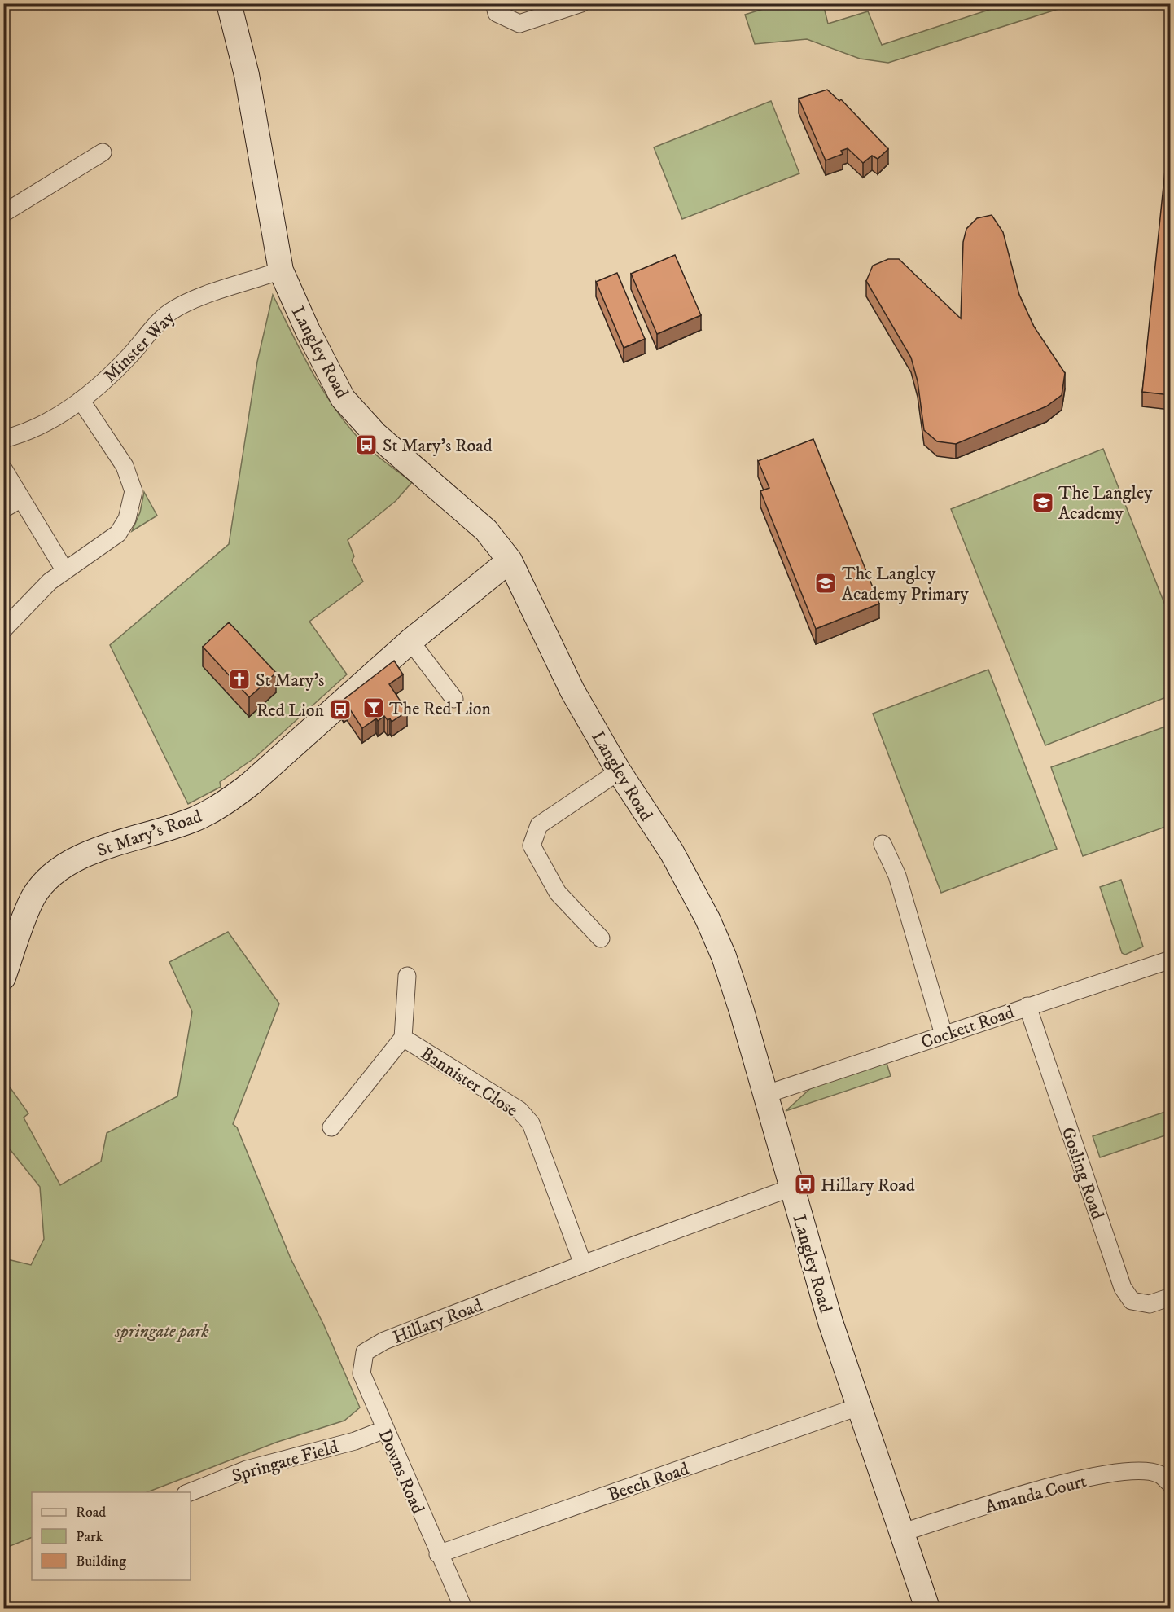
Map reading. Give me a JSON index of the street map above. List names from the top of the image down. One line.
{"streets":{"street":["Minster Way","Langley Road","St Mary's Road","Cockett Road","Bannister Close","Gosling Road","Hillary Road","Springate Field","Downs Road","Beech Road","Amanda Court"]},"crossings":[["Minster Way","Langley Road"],["Langley Road","St Mary's Road"],["Langley Road","Cockett Road"],["Langley Road","Hillary Road"],["Langley Road","Beech Road"],["Langley Road","Amanda Court"],["Cockett Road","Gosling Road"],["Bannister Close","Hillary Road"],["Hillary Road","Downs Road"],["Springate Field","Downs Road"],["Downs Road","Beech Road"]],"parks":["springate park"],"places":{"bus stop":["St Mary's Road","Red Lion","Hillary Road"],"school or university":["The Langley Academy","The Langley Academy Primary"],"church":["St Mary's"],"bar":["The Red Lion"]},"legend":["Road","Park","Building"]}
